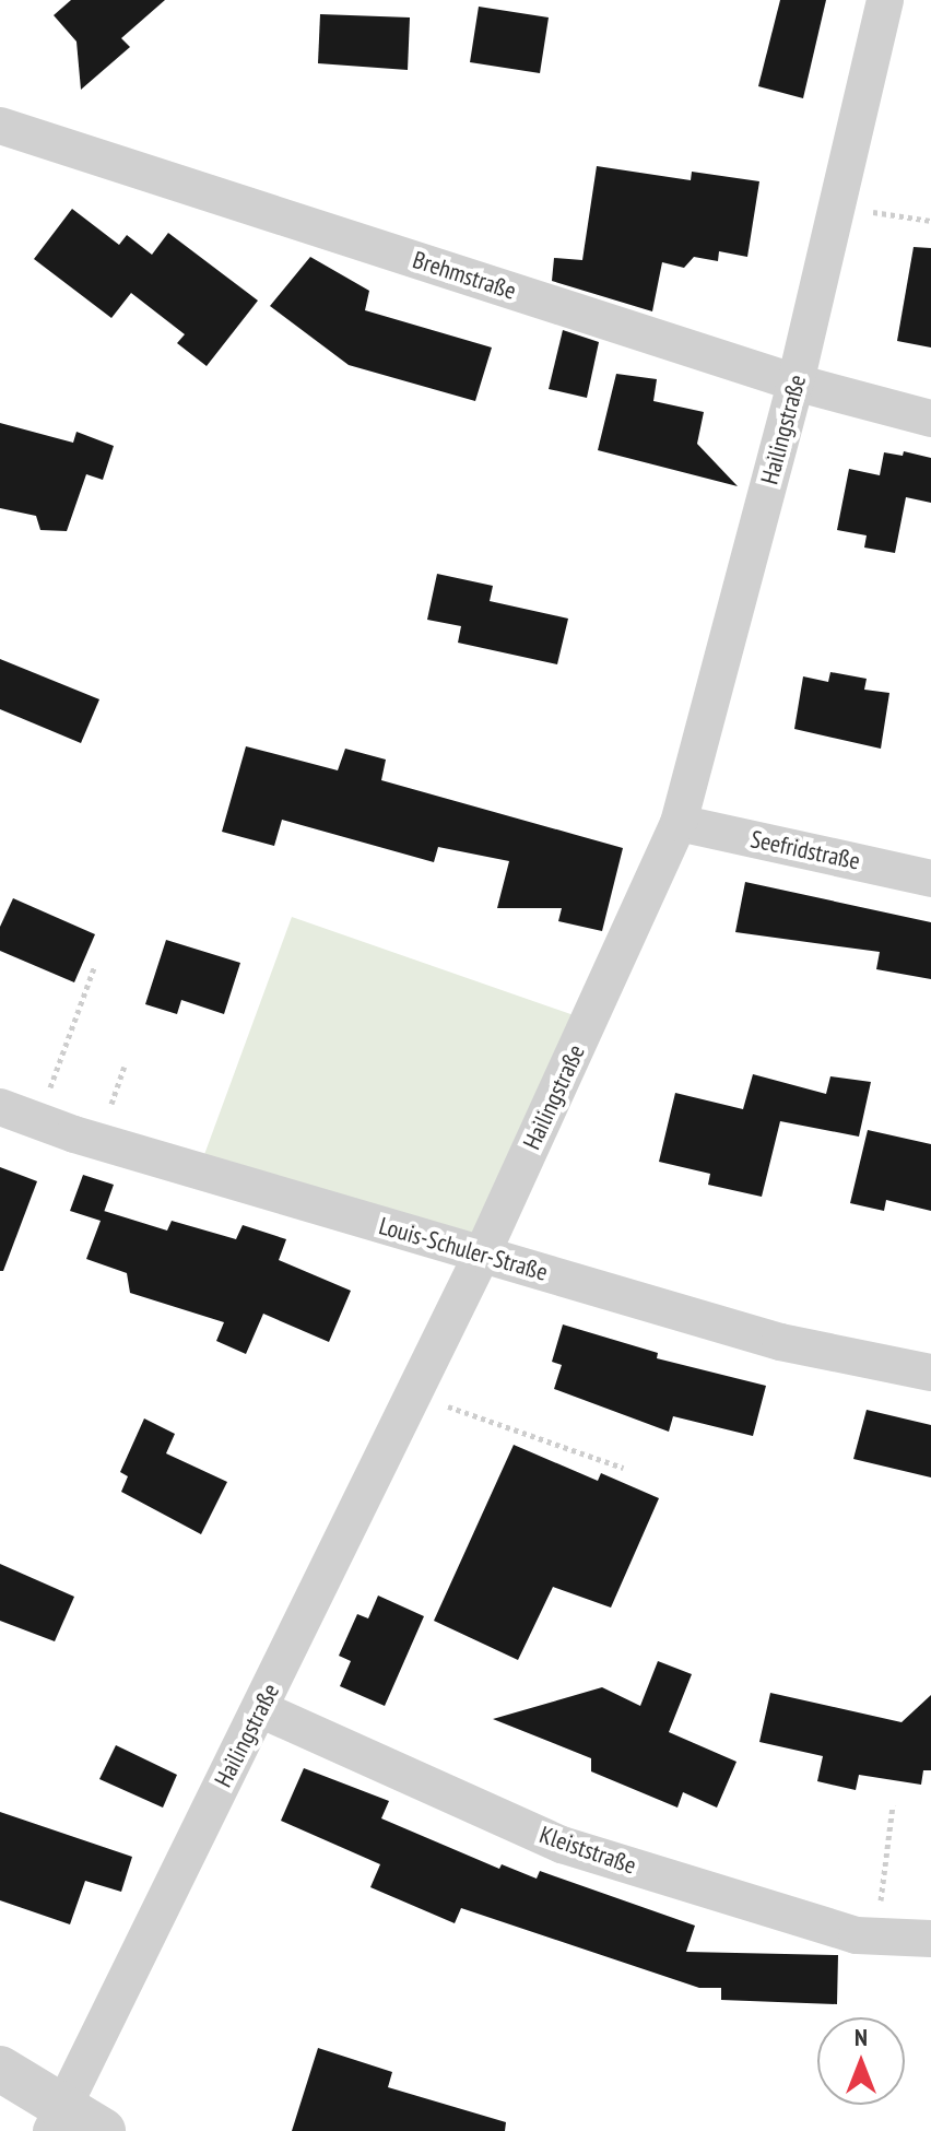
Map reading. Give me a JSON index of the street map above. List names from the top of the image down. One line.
{"streets":{"street":["Brehmstraße","Hailingstraße","Seefridstraße","Louis-Schuler-Straße","Kleiststraße"]},"crossings":[["Brehmstraße","Hailingstraße"],["Hailingstraße","Seefridstraße"],["Hailingstraße","Louis-Schuler-Straße"],["Hailingstraße","Kleiststraße"]],"north":"top"}
